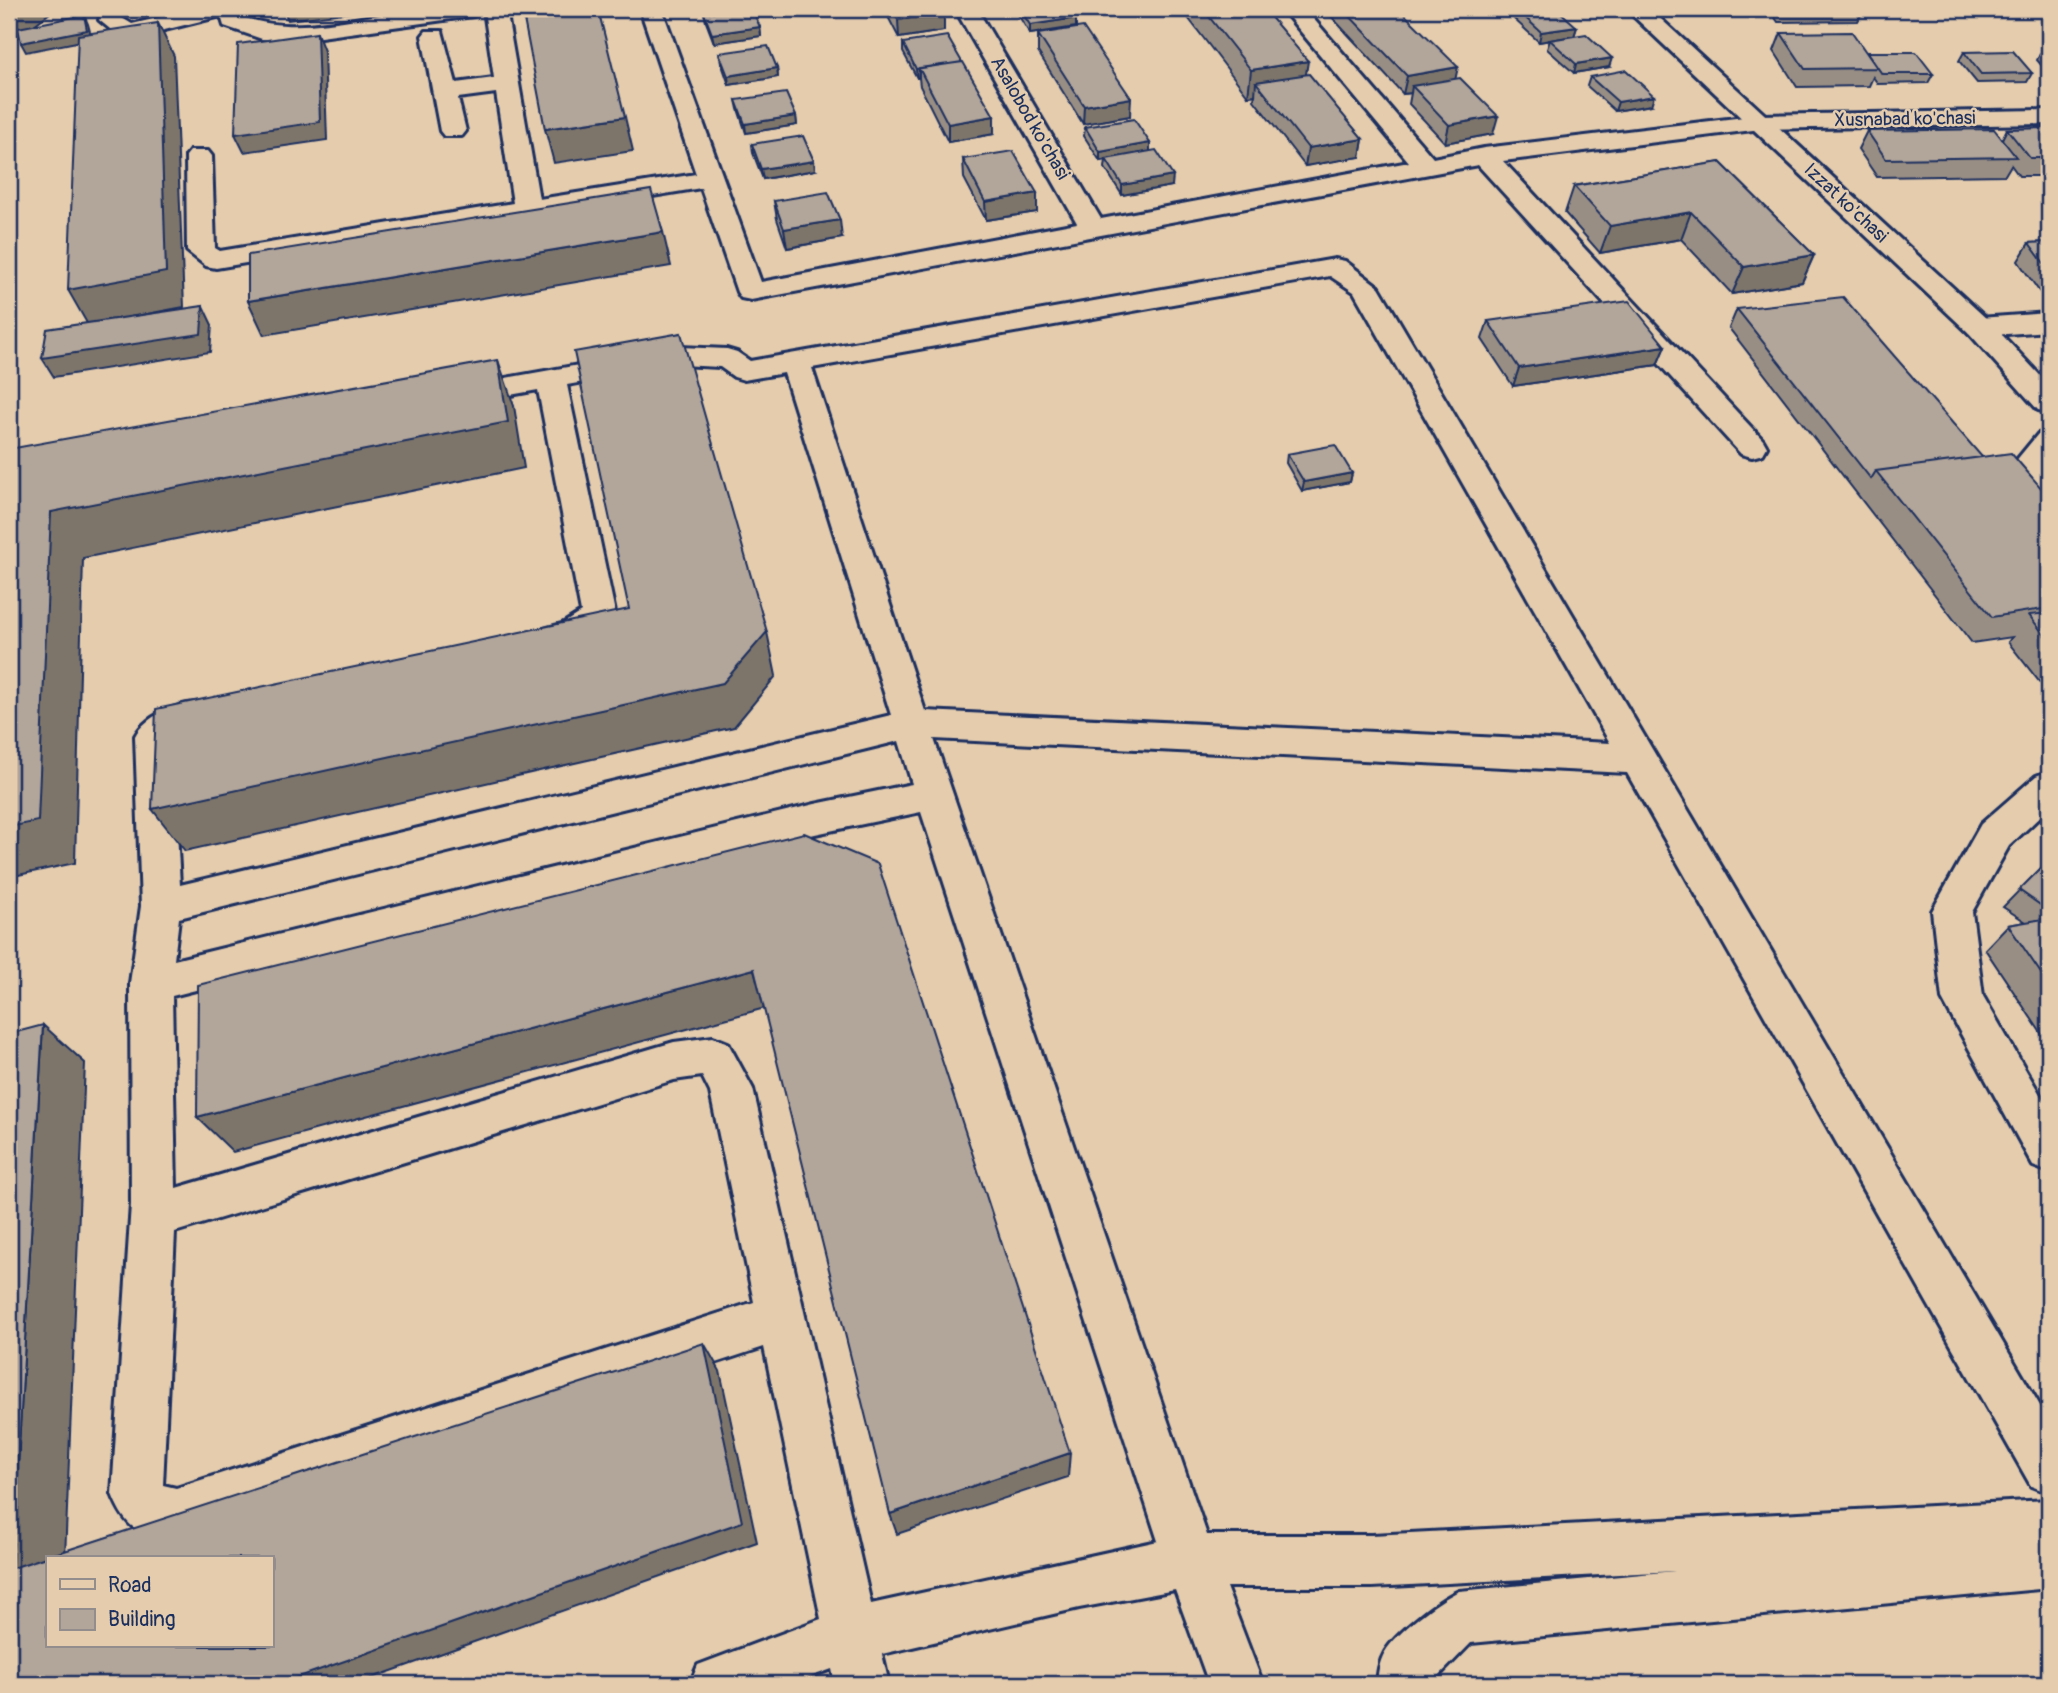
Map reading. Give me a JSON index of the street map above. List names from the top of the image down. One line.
{"streets":{"street":["Asalobod ko'chasi","Xusnabad ko'chasi","Izzat ko'chasi"]},"crossings":[["Asalobod ko'chasi","Xusnabad ko'chasi"],["Xusnabad ko'chasi","Izzat ko'chasi"]],"legend":["Road","Building"]}
